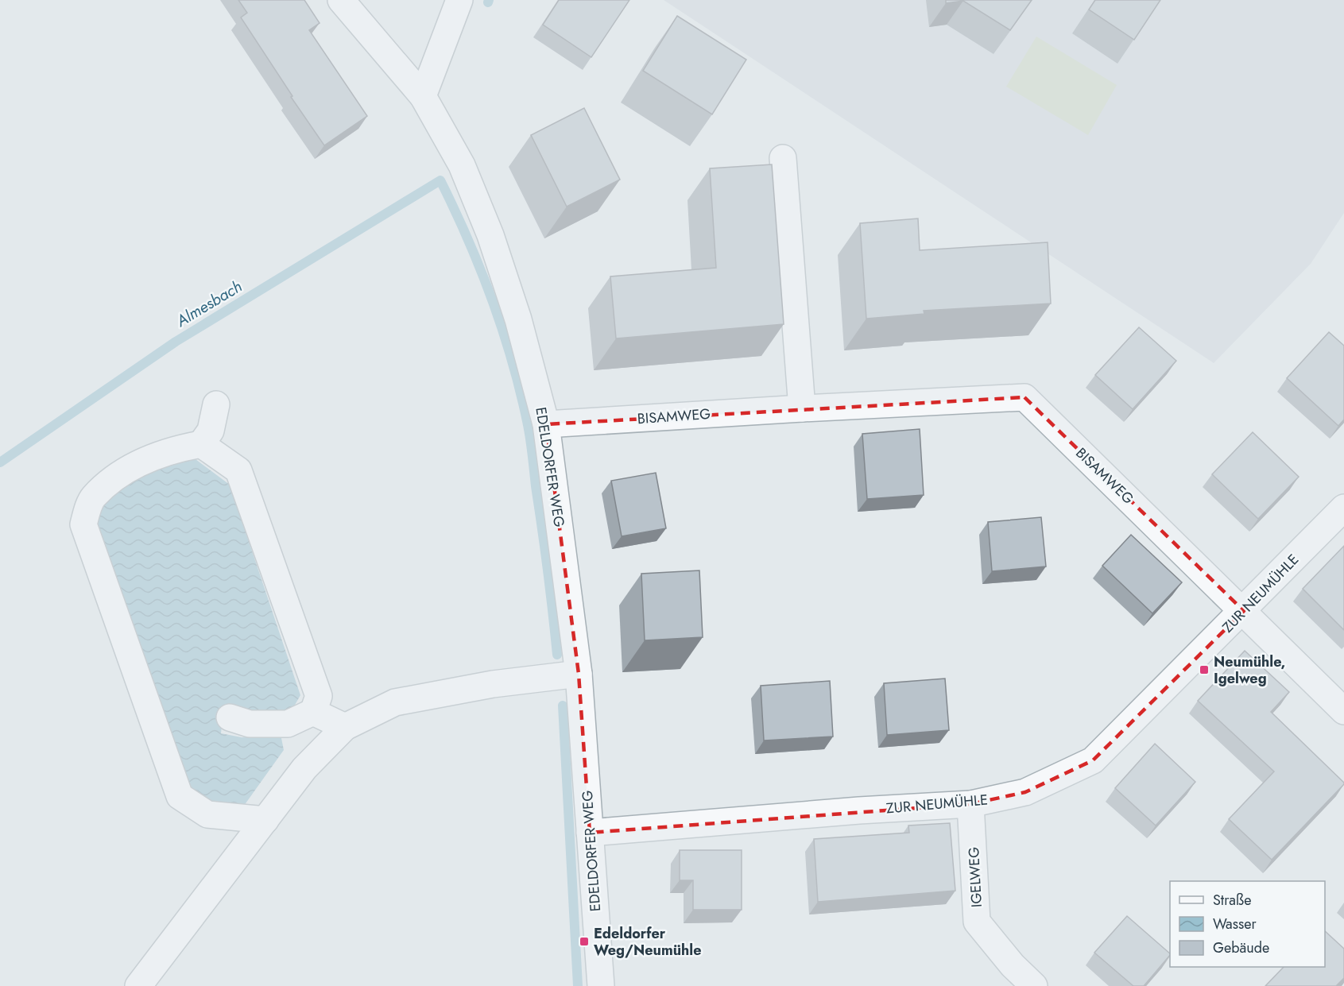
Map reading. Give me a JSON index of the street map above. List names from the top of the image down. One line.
{"streets":{"street":["BISAMWEG","EDELDORFER WEG","ZUR NEUMÜHLE","IGELWEG"]},"crossings":[["BISAMWEG","EDELDORFER WEG"],["BISAMWEG","ZUR NEUMÜHLE"],["EDELDORFER WEG","ZUR NEUMÜHLE"],["ZUR NEUMÜHLE","IGELWEG"]],"water":["Almesbach"],"places":{"transit":["Neumühle, Igelweg","Edeldorfer Weg/Neumühle"]},"legend":["Straße","Wasser","Gebäude"]}
